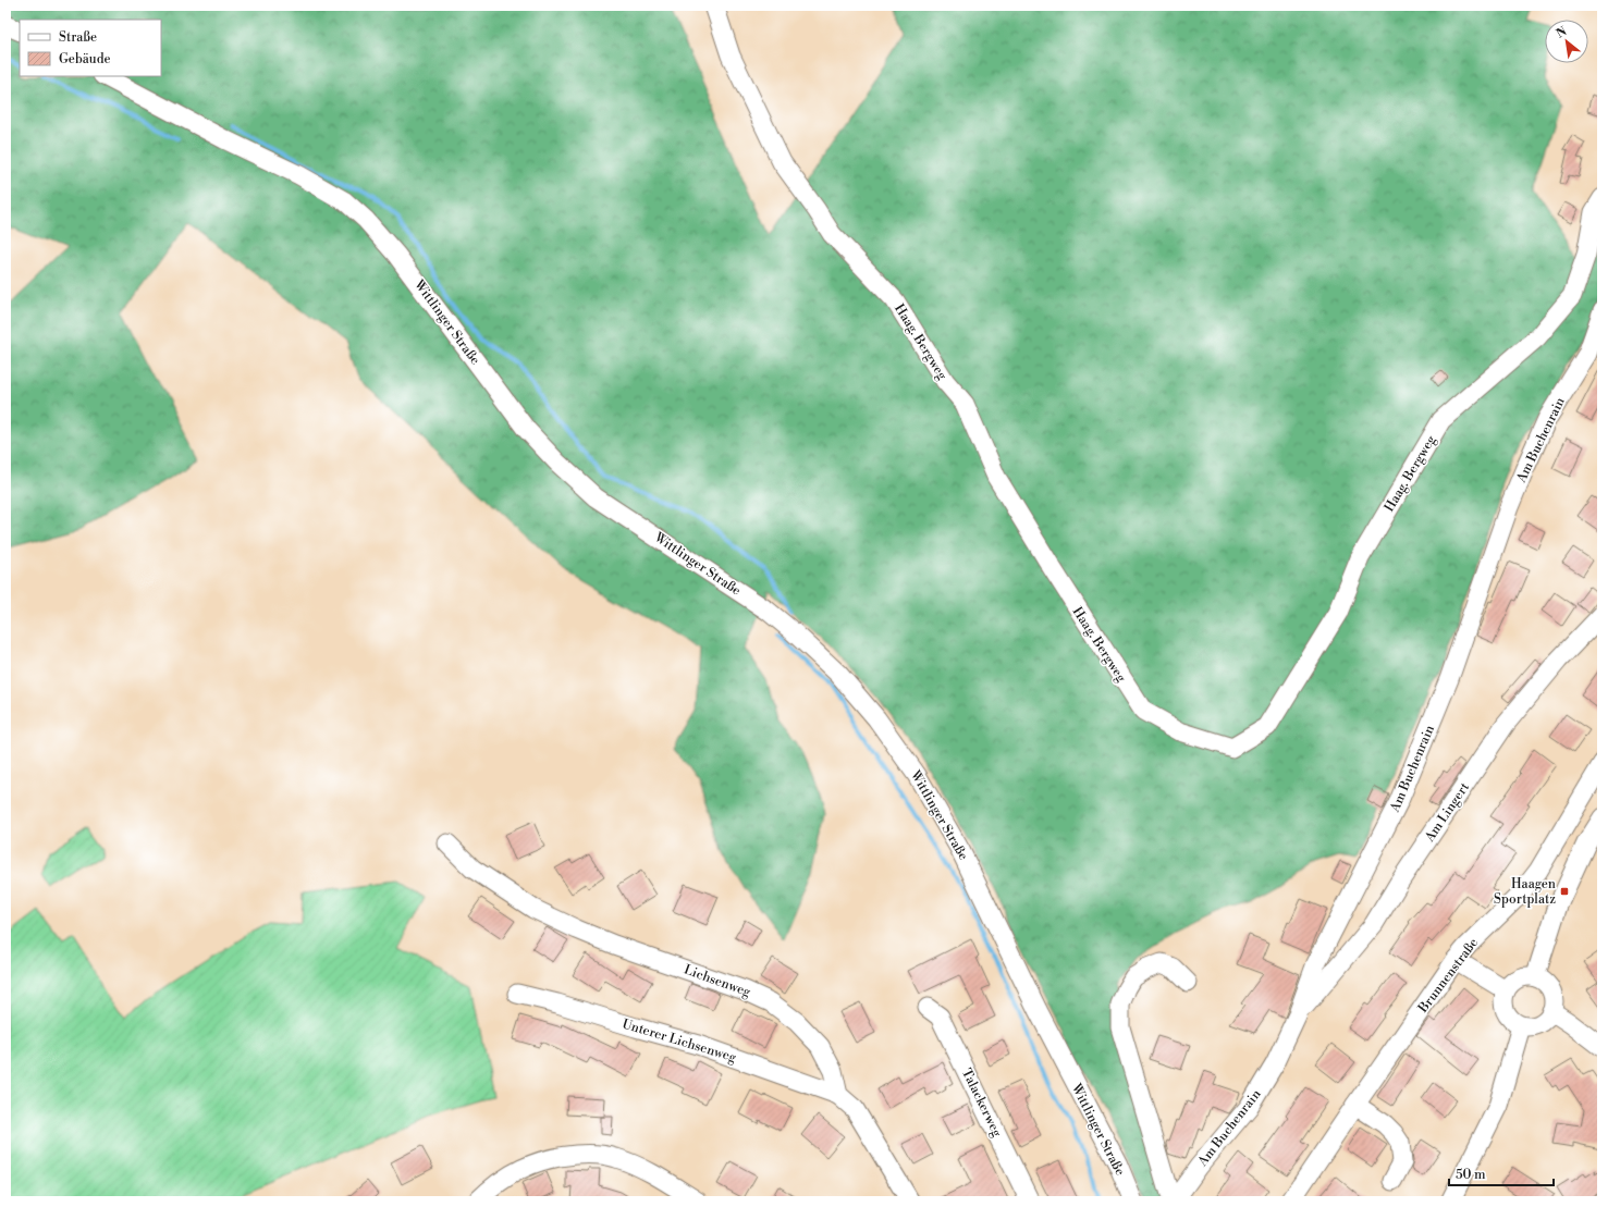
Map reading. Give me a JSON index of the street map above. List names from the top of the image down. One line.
{"streets":{"street":["Wittlinger Straße","Haag. Bergweg","Am Buchenrain","Am Lingert","Brunnenstraße","Lichsenweg","Unterer Lichsenweg","Talackerweg"]},"crossings":[["Am Buchenrain","Am Lingert"],["Lichsenweg","Unterer Lichsenweg"]],"places":{"transit":["Haagen Sportplatz"]},"legend":["Straße","Gebäude"],"scale_bar":"50 m","north":"top left"}
